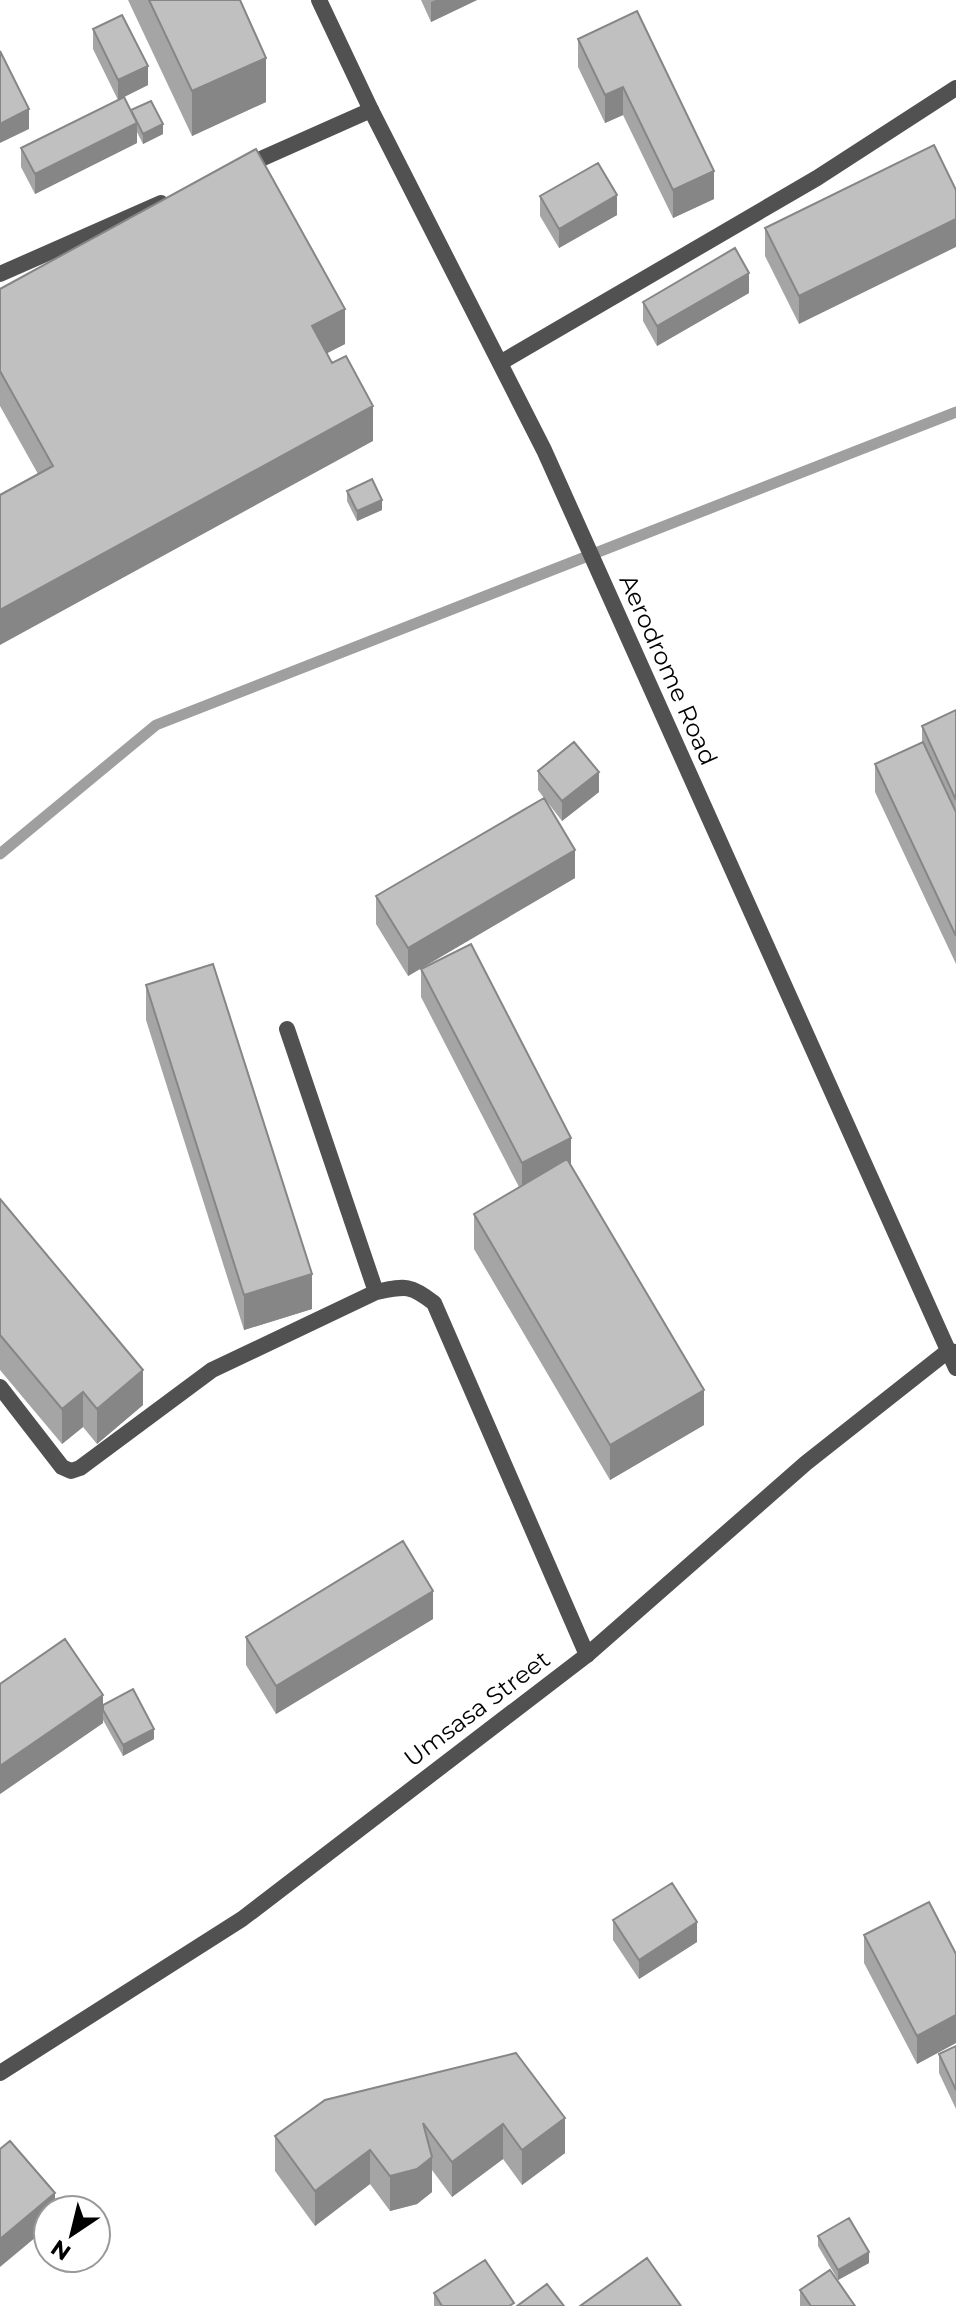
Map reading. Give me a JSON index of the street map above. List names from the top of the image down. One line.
{"streets":{"street":["Aerodrome Road","Umsasa Street"]},"crossings":[["Aerodrome Road","Umsasa Street"]],"north":"bottom left"}
